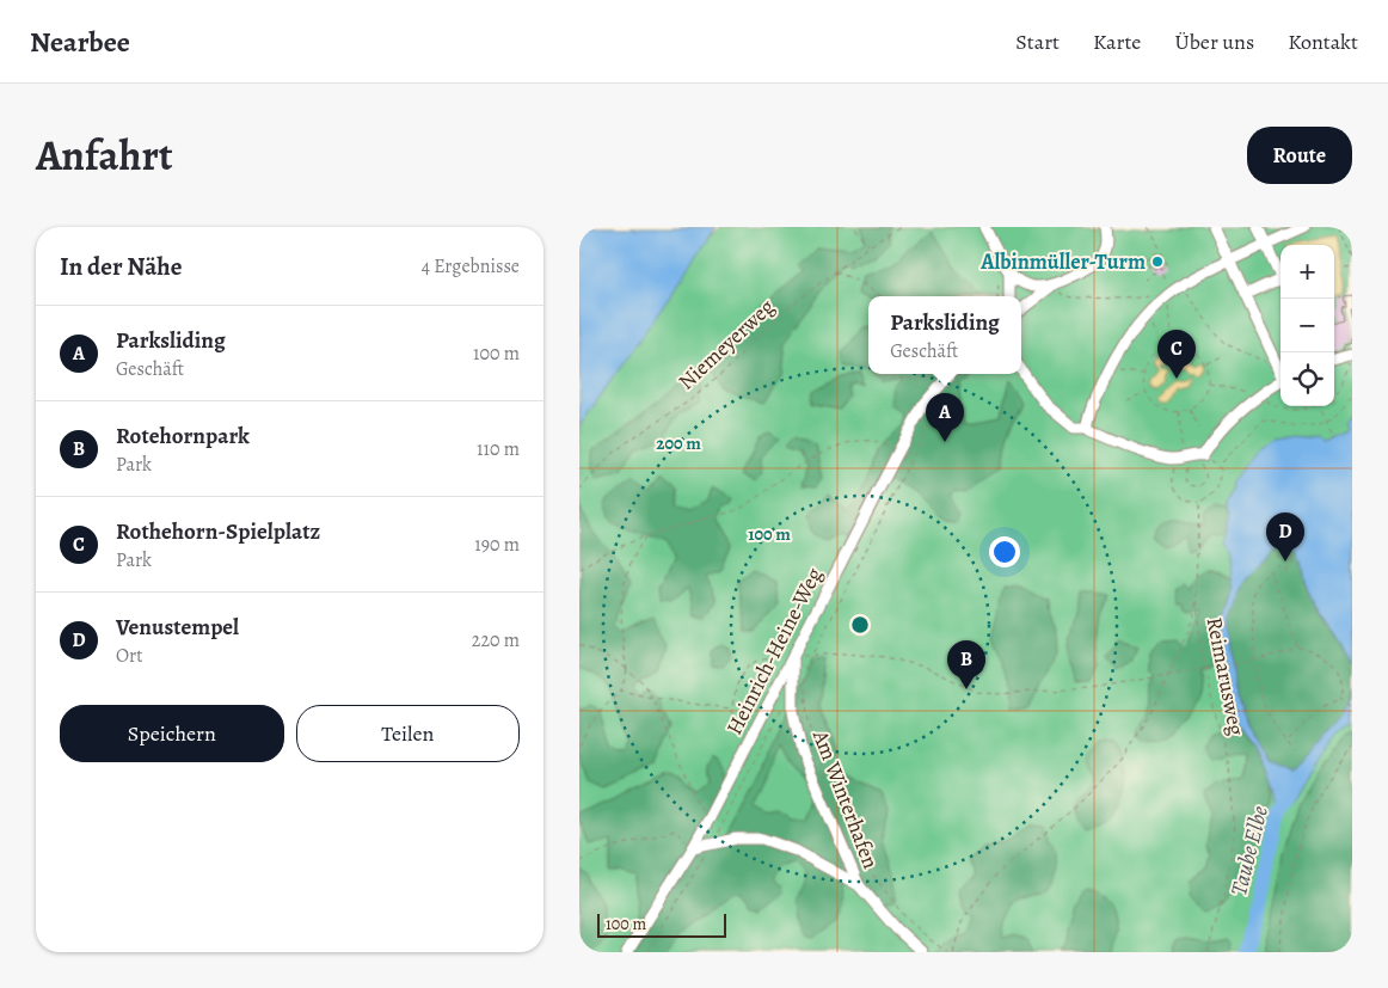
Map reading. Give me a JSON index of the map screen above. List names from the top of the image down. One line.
{"streets":{"street":["Heinrich-Heine-Weg","Am Winterhafen"],"path":["Niemeyerweg","Reimarusweg"]},"crossings":[["Heinrich-Heine-Weg","Am Winterhafen"]],"water":["Taube Elbe"],"places":["Albinmüller-Turm"],"scale_bar":"100 m","page":{"header":"Nearbee","nav":["Start","Karte","Über uns","Kontakt"],"title":"Anfahrt","buttons":["Route",["Speichern","Teilen"]],"heading":["In der Nähe","4 Ergebnisse"],"map_buttons":["+","−"],"popup":["Parksliding","Geschäft"],"list":[{"mark":"A","name":"Parksliding","note":"Geschäft","value":"100 m"},{"mark":"B","name":"Rotehornpark","note":"Park","value":"110 m"},{"mark":"C","name":"Rothehorn-Spielplatz","note":"Park","value":"190 m"},{"mark":"D","name":"Venustempel","note":"Ort","value":"220 m"}],"pins":["C","A","D","B"],"scale":"100 m"},"rings":["200 m","100 m"]}
